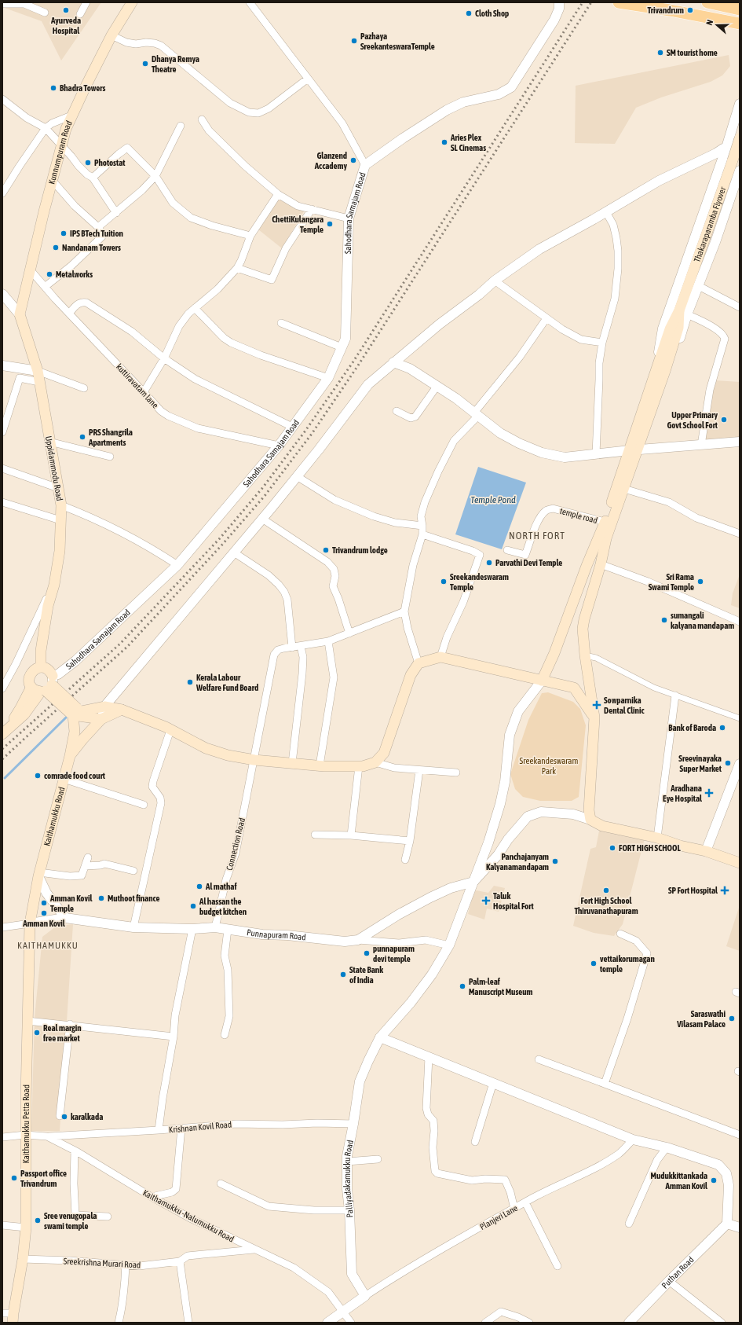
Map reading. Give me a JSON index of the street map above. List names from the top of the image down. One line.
{"streets":{"main road":["Kunnumpuram Road","Thakaraparamba Flyover","Uppidammodu Road","Kaithamukku Road","Kaithamukku Petta Road"],"street":["Sahodhara Samajam Road","kuttiravatam lane","temple road","Connection Road","Punnapuram Road","Krishnan Kovil Road","Palliyadakamukku Road","Kaithamukku -Nalumukku Road","Planjeri Lane","Sreekrishna Murari Road","Puthan Road"]},"crossings":[["Kunnumpuram Road","kuttiravatam lane"],["Kunnumpuram Road","Uppidammodu Road"],["Sahodhara Samajam Road","kuttiravatam lane"],["Sahodhara Samajam Road","Uppidammodu Road"],["Kaithamukku Road","Punnapuram Road"],["Kaithamukku Road","Kaithamukku Petta Road"],["Connection Road","Punnapuram Road"],["Punnapuram Road","Kaithamukku Petta Road"],["Punnapuram Road","Palliyadakamukku Road"],["Kaithamukku Petta Road","Kaithamukku -Nalumukku Road"],["Kaithamukku Petta Road","Sreekrishna Murari Road"],["Krishnan Kovil Road","Palliyadakamukku Road"],["Krishnan Kovil Road","Kaithamukku -Nalumukku Road"],["Palliyadakamukku Road","Planjeri Lane"],["Kaithamukku -Nalumukku Road","Sreekrishna Murari Road"]],"districts":["NORTH FORT","KAITHAMUKKU"],"water":["Temple Pond"],"parks":["Sreekandeswaram Park"],"places":{"other":["Ayurveda Hospital","Trivandrum","Cloth Shop","Pazhaya SreekanteswaraTemple","SM tourist home","Dhanya Remya Theatre","Bhadra Towers","Aries Plex SL Cinemas","Glanzend Accademy","Photostat","ChettiKulangara Temple","IPS BTech Tuition","Nandanam Towers","Metalworks","Upper Primary Govt School Fort","PRS Shangrila Apartments","Trivandrum lodge","Parvathi Devi Temple","Sreekandeswaram Temple","Sri Rama Swami Temple","sumangali kalyana mandapam","Kerala Labour Welfare Fund Board","Bank of Baroda","Sreevinayaka Super Market","comrade food court","FORT HIGH SCHOOL","Panchajanyam Kalyanamandapam","Al mathaf","Fort High School Thiruvanathapuram","Muthoot finance","Amman Kovil Temple","Al hassan the budget kitchen","Amman Kovil","punnapuram devi temple","vettaikorumagan temple","State Bank of India","Palm-leaf Manuscript Museum","Saraswathi Vilasam Palace","Real margin free market","karalkada","Passport office Trivandrum","Mudukkittankada Amman Kovil","Sree venugopala swami temple"],"health":["Sowparnika Dental Clinic","Aradhana Eye Hospital","SP Fort Hospital","Taluk Hospital Fort"]},"north":"left"}
